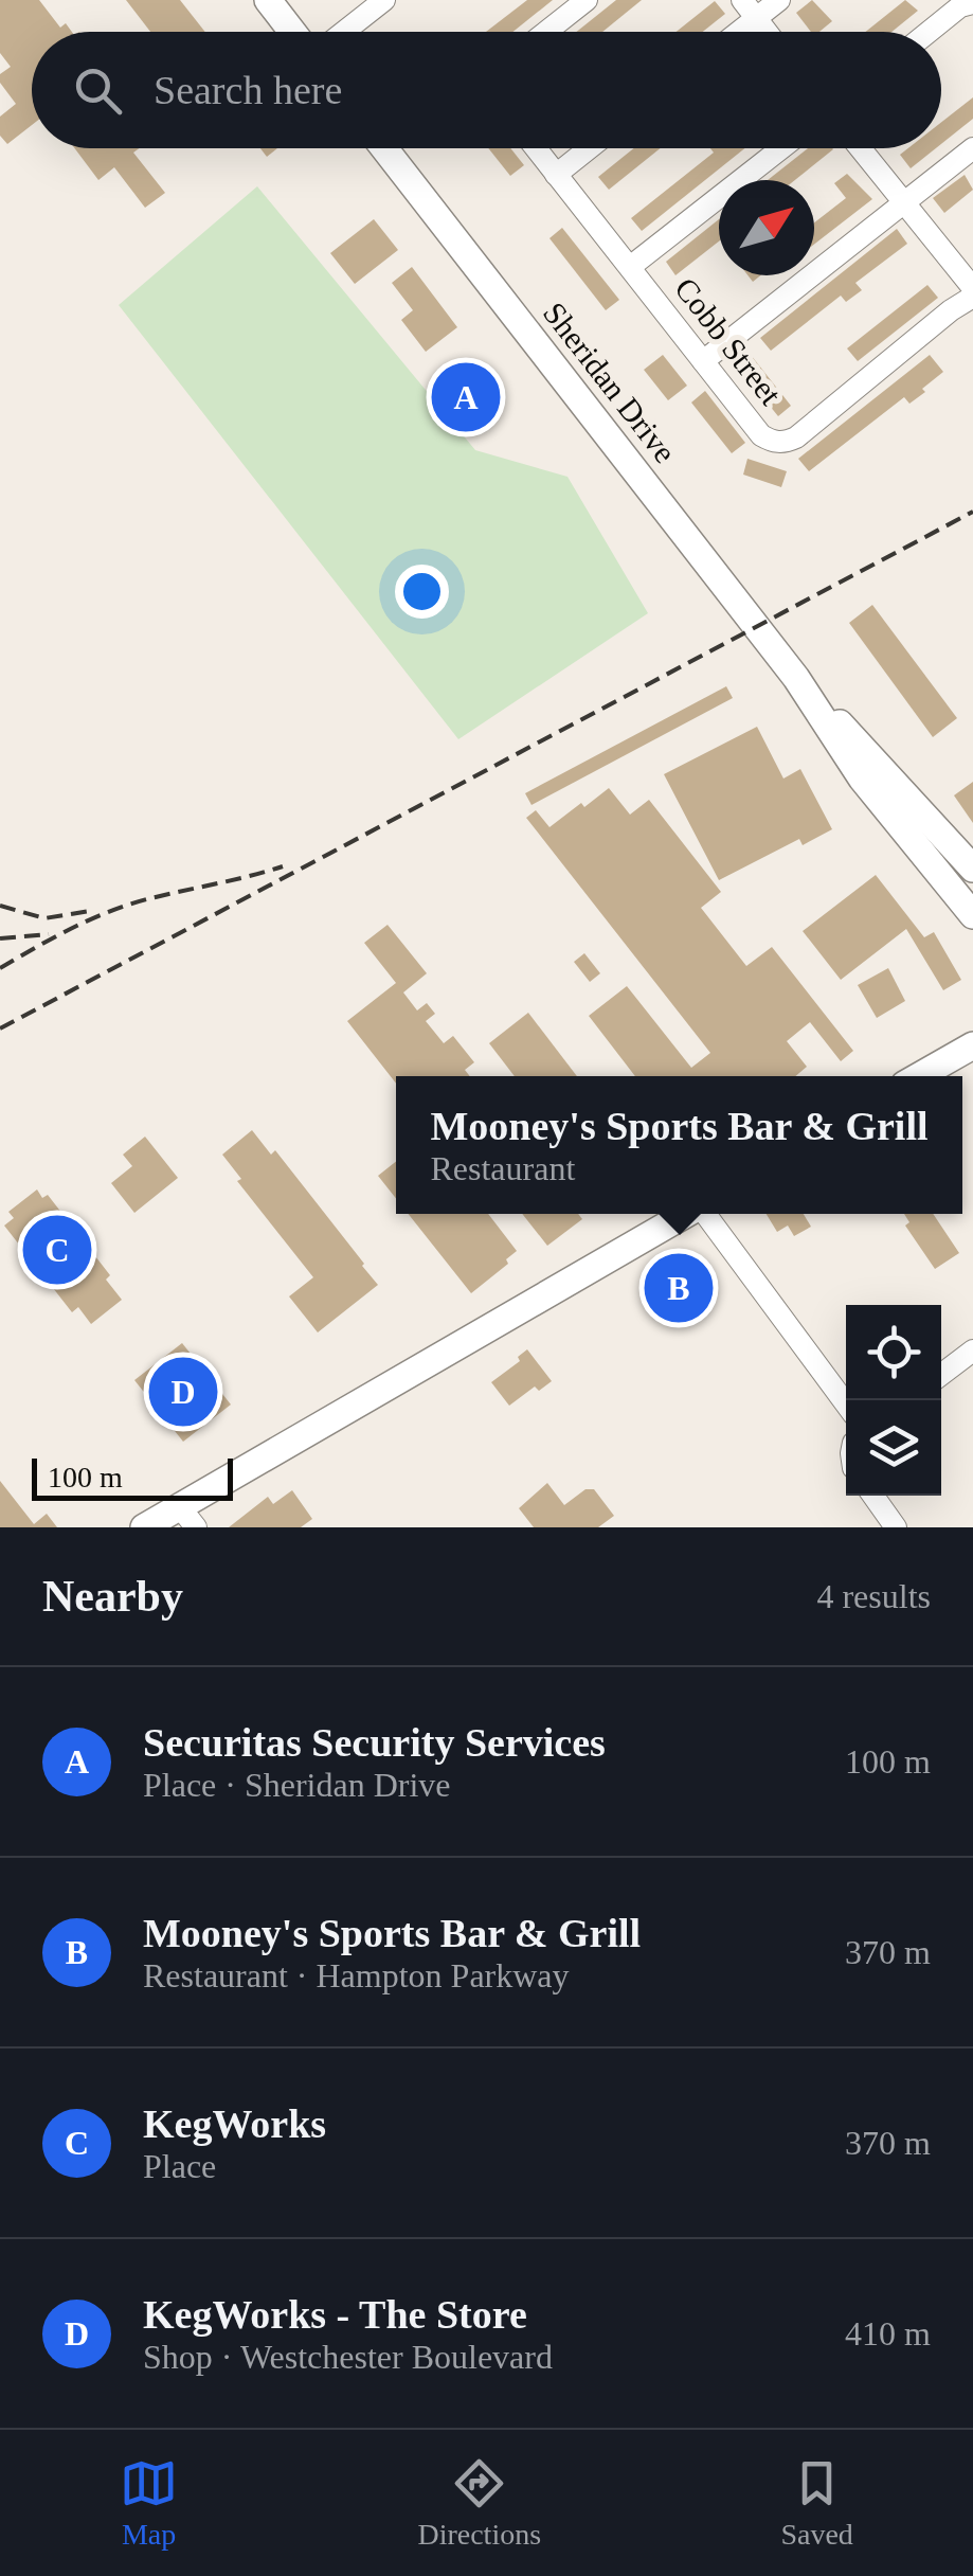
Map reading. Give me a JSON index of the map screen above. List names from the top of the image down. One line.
{"streets":{"main road":["Sheridan Drive"],"street":["Cobb Street"]},"scale_bar":"100 m","north":"top right","page":{"search":"Search here","pins":["A","C","B","D"],"popup":["Mooney's Sports Bar & Grill","Restaurant"],"scale":"100 m","heading":["Nearby","4 results"],"list":[{"mark":"A","name":"Securitas Security Services","note":"Place · Sheridan Drive","value":"100 m"},{"mark":"B","name":"Mooney's Sports Bar & Grill","note":"Restaurant · Hampton Parkway","value":"370 m"},{"mark":"C","name":"KegWorks","note":"Place","value":"370 m"},{"mark":"D","name":"KegWorks - The Store","note":"Shop · Westchester Boulevard","value":"410 m"}],"nav":["Map","Directions","Saved"]}}
